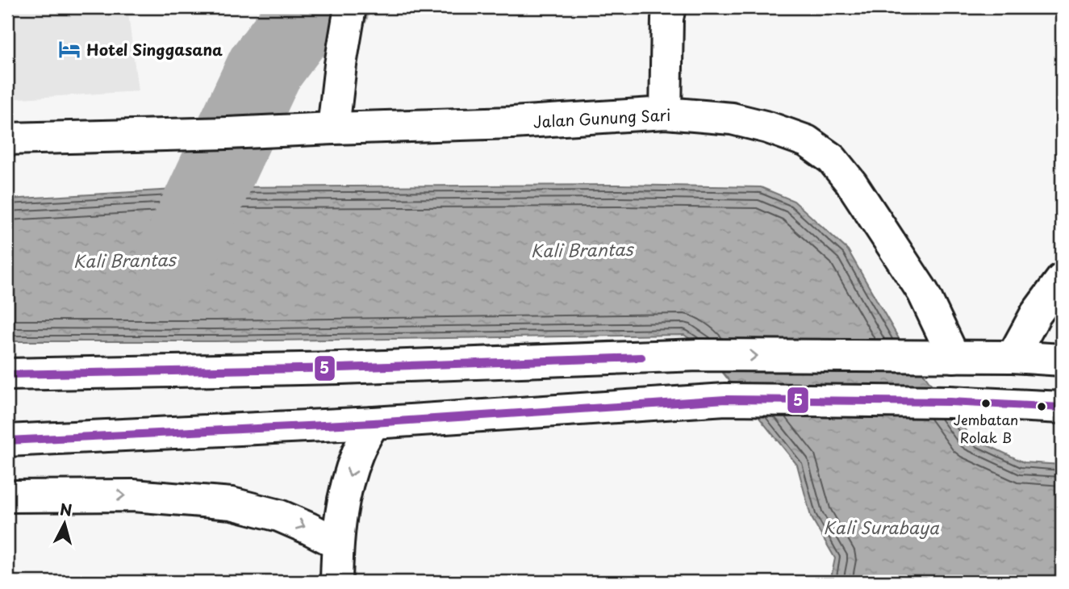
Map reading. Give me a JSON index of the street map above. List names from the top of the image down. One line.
{"streets":{"main road":["Jalan Gunung Sari"]},"water":["Kali Brantas","Kali Surabaya"],"places":{"hotel":["Hotel Singgasana"],"other":["Jembatan Rolak B"]},"lines":["transit line 5"],"north":"top"}
